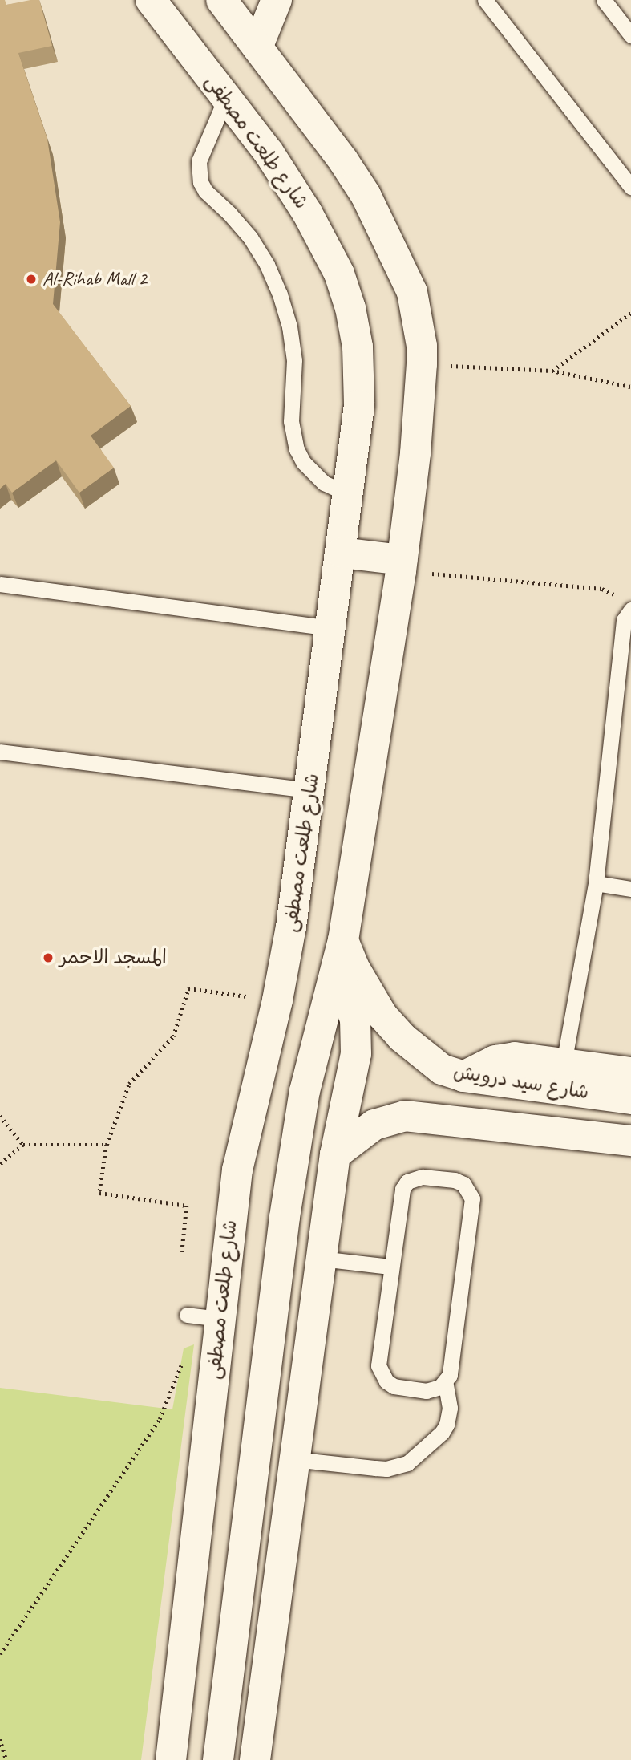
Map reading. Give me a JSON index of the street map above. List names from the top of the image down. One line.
{"streets":{"street":["شارع طلعت مصطفى","شارع سيد درويش"]},"places":["Al-Rihab Mall 2","المسجد الاحمر"]}
